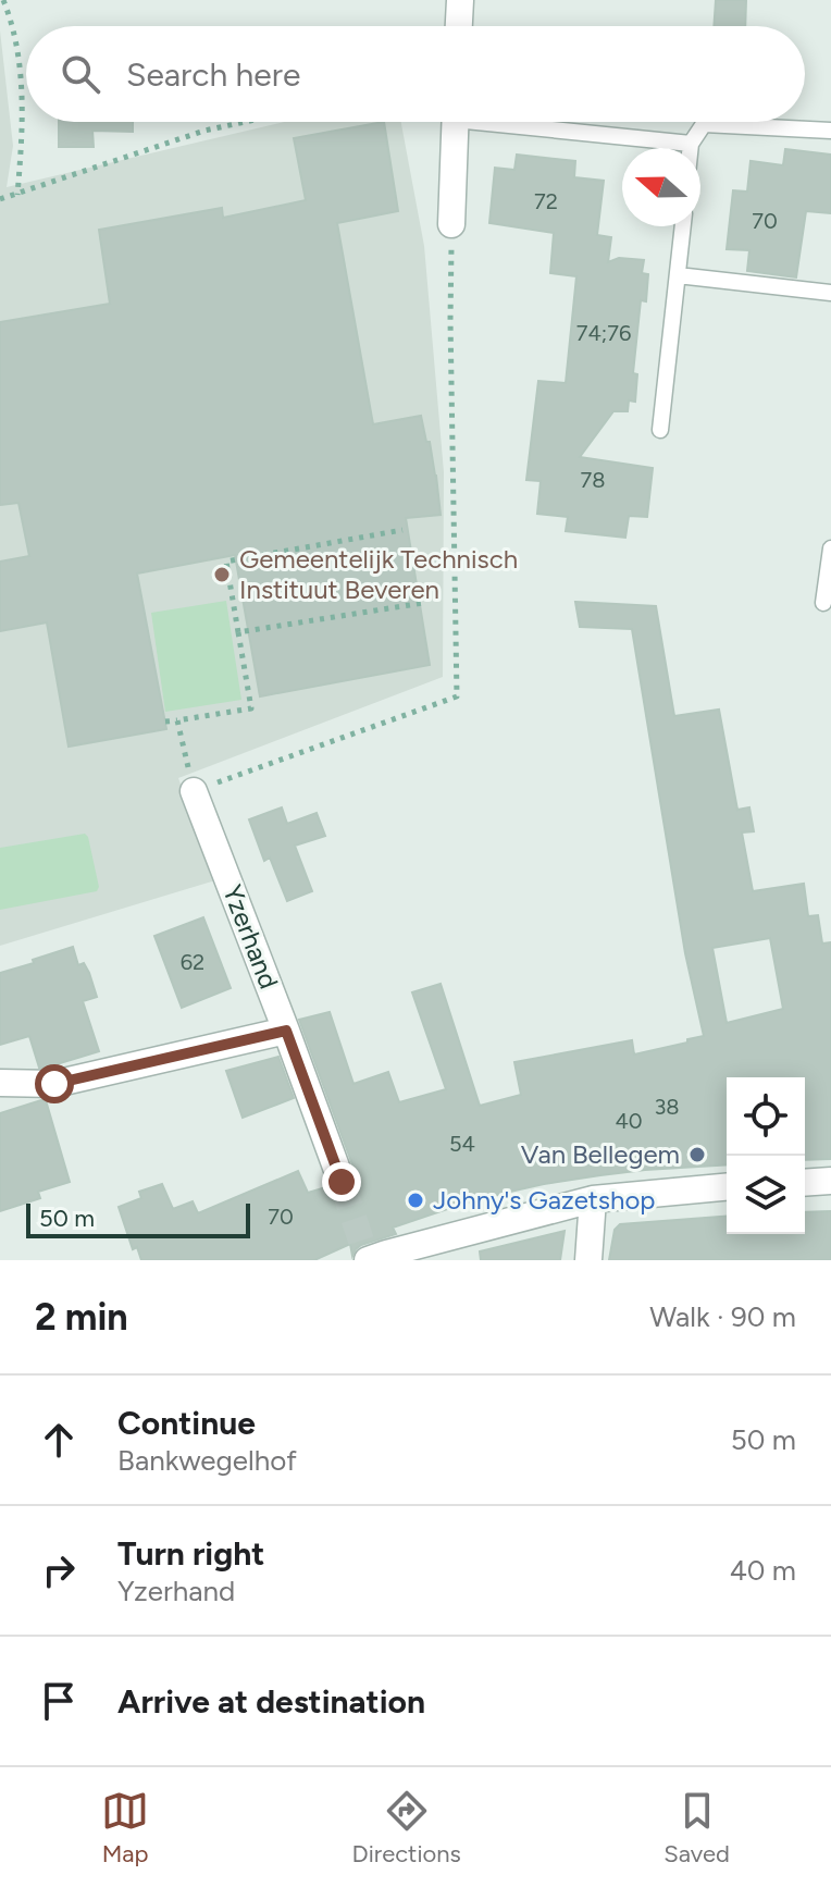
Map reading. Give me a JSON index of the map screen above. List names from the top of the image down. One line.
{"streets":{"street":["Yzerhand"]},"places":["Gemeentelijk Technisch Instituut Beveren","Van Bellegem","Johny's Gazetshop"],"house_numbers":["72","70","74;76","78","62","38","40","54","70"],"scale_bar":"50 m","north":"left","page":{"search":"Search here","scale":"50 m","heading":["2 min","Walk · 90 m"],"list":[["Continue","Bankwegelhof","50 m"],["Turn right","Yzerhand","40 m"],"Arrive at destination"],"nav":["Map","Directions","Saved"]}}
